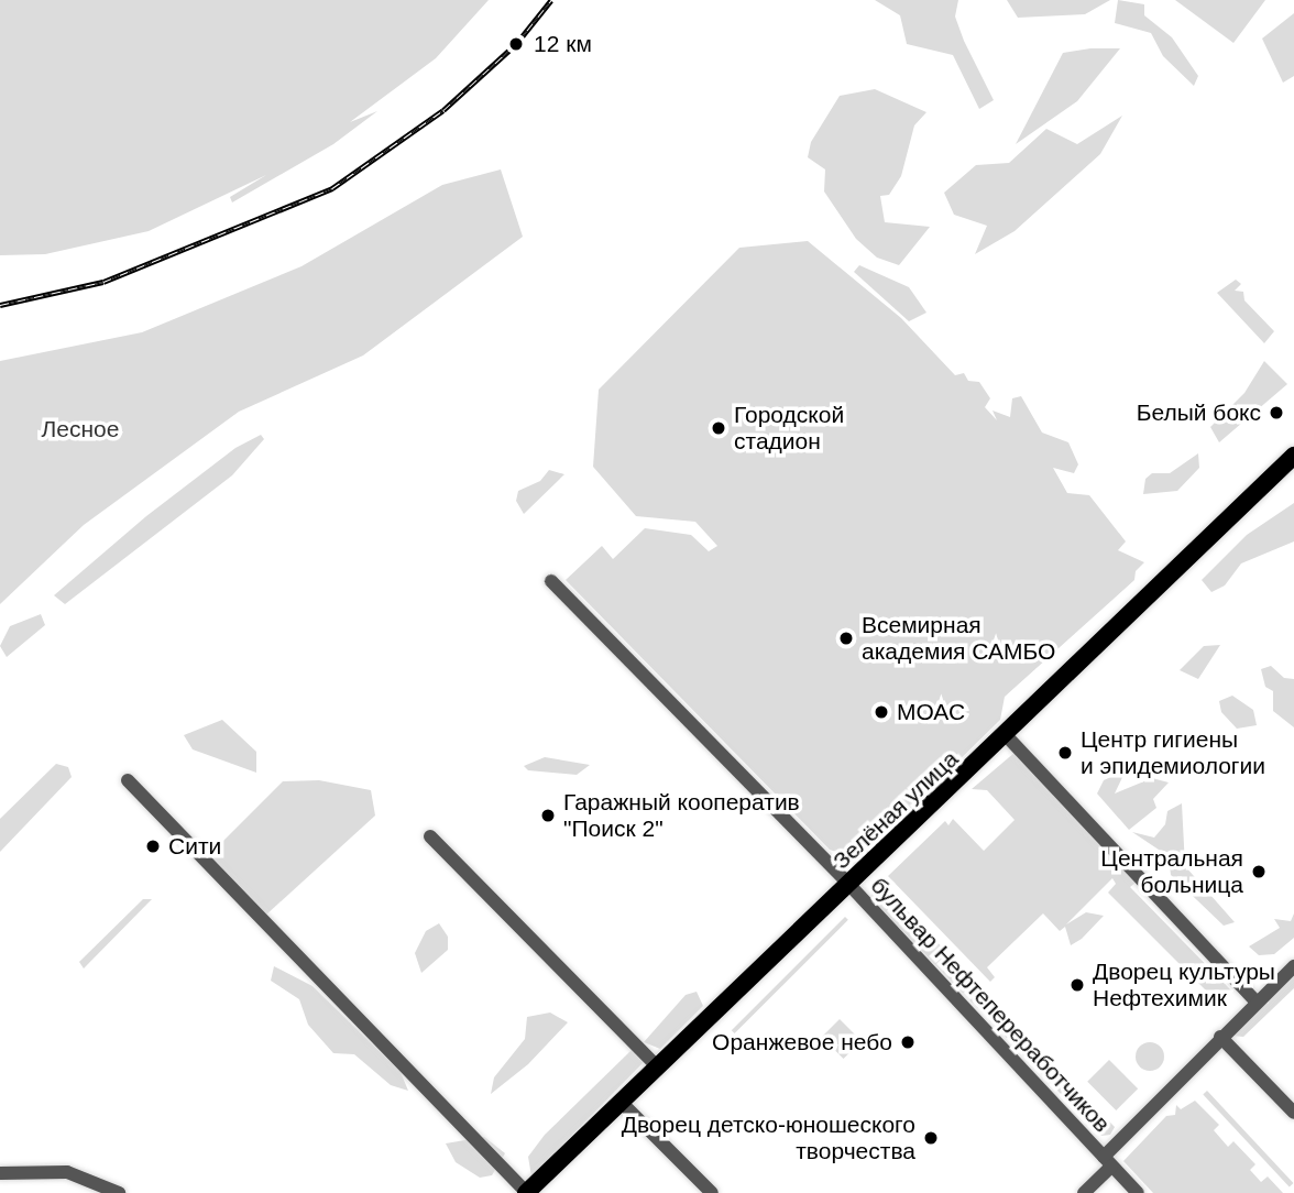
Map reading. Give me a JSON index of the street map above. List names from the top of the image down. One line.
{"streets":{"main road":["Зелёная улица"],"street":["бульвар Нефтепереработчиков"]},"crossings":[["Зелёная улица","бульвар Нефтепереработчиков"]],"parks":["Лесное"],"places":["12 км","Белый бокс","Городской стадион","Всемирная академия САМБО","МОАС","Центр гигиены и эпидемиологии","Гаражный кооператив \"Поиск 2\"","Сити","Центральная больница","Дворец культуры Нефтехимик","Оранжевое небо","Дворец детско-юношеского творчества"]}
